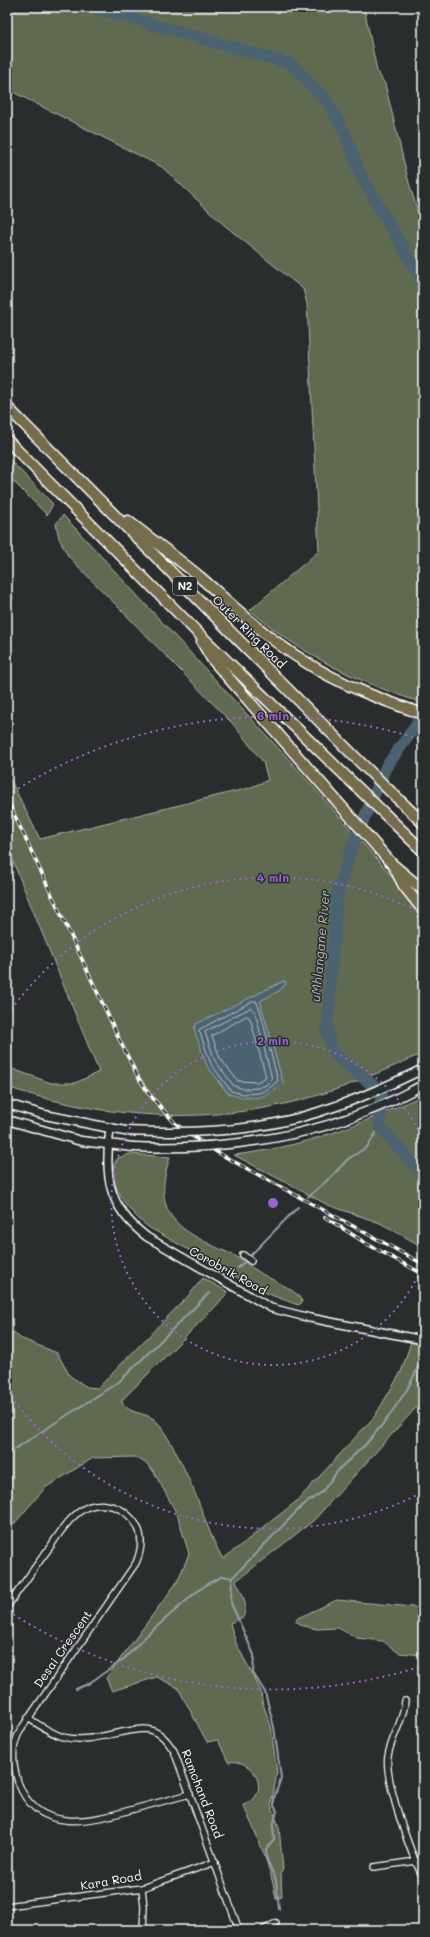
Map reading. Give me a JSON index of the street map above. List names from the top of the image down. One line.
{"streets":{"highway":["N2","Outer Ring Road"],"street":["Corobrik Road","Desai Crescent","Ramchand Road","Kara Road"]},"crossings":[["Desai Crescent","Ramchand Road"],["Ramchand Road","Kara Road"]],"water":["uMhlangane River"],"rings":["6 min","4 min","2 min"]}
